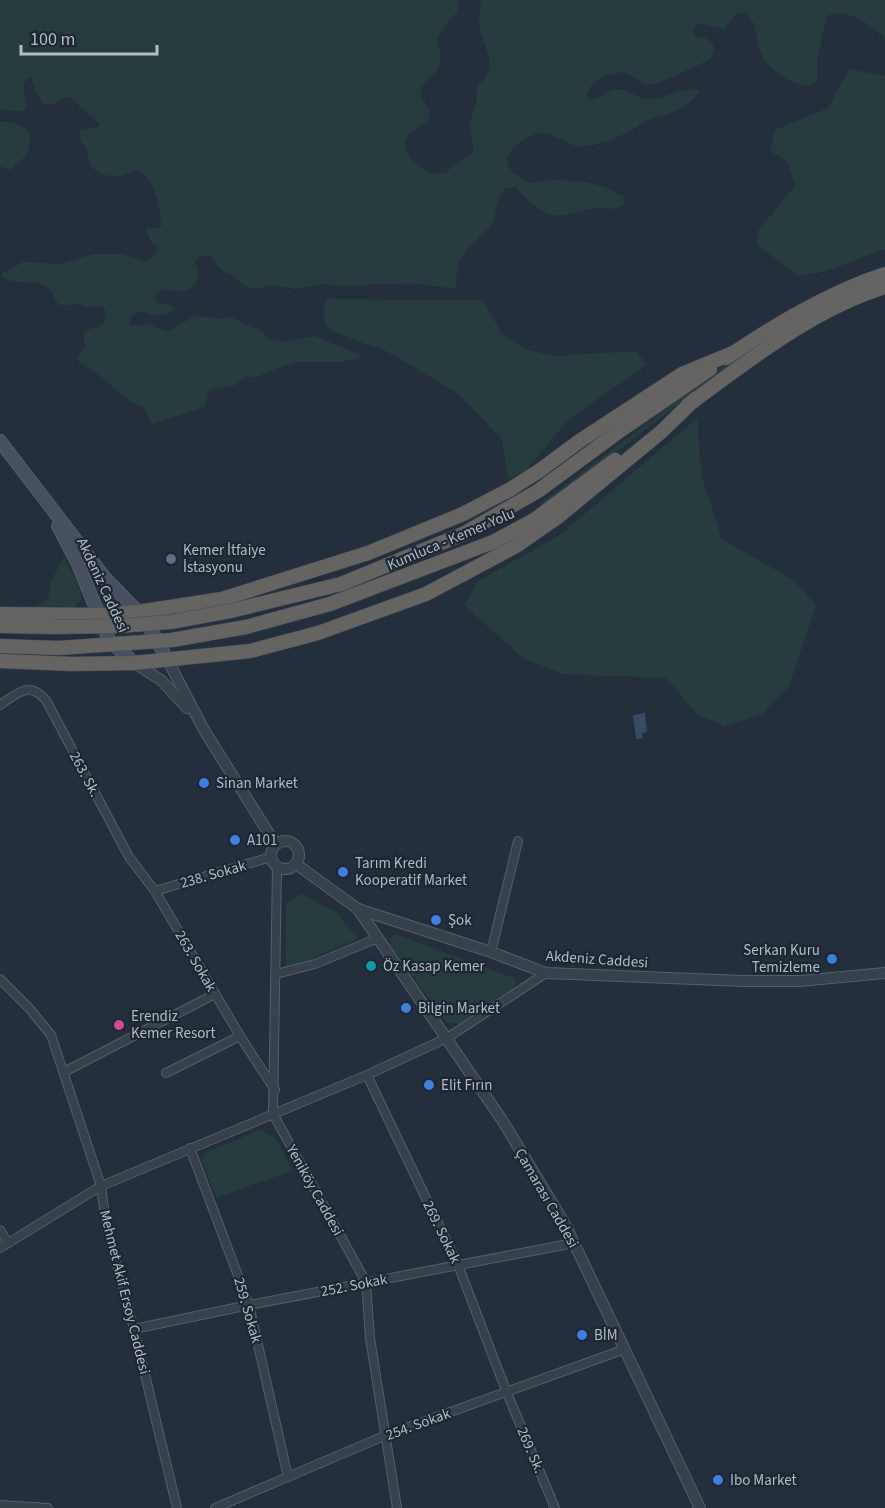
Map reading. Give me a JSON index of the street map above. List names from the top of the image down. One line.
{"streets":{"highway":["Kumluca - Kemer Yolu"],"main road":["Akdeniz Caddesi"],"street":["263. Sk.","238. Sokak","263. Sokak","Yeniköy Caddesi","Çamarası Caddesi","269. Sokak","252. Sokak","Mehmet Akif Ersoy Caddesi","259. Sokak","254. Sokak","269. Sk."]},"crossings":[["Kumluca - Kemer Yolu","Akdeniz Caddesi"],["Akdeniz Caddesi","238. Sokak"],["Akdeniz Caddesi","Çamarası Caddesi"],["263. Sk.","238. Sokak"],["263. Sk.","263. Sokak"],["238. Sokak","263. Sokak"],["Yeniköy Caddesi","252. Sokak"],["Yeniköy Caddesi","254. Sokak"],["Çamarası Caddesi","252. Sokak"],["Çamarası Caddesi","254. Sokak"],["269. Sokak","252. Sokak"],["269. Sokak","254. Sokak"],["269. Sokak","269. Sk."],["252. Sokak","Mehmet Akif Ersoy Caddesi"],["252. Sokak","259. Sokak"],["259. Sokak","254. Sokak"],["254. Sokak","269. Sk."]],"places":["Kemer İtfaiye İstasyonu","Sinan Market","A101","Tarım Kredi Kooperatif Market","Şok","Serkan Kuru Temizleme","Öz Kasap Kemer","Bilgin Market","Erendiz Kemer Resort","Elit Fırın","BİM","Ibo Market"],"scale_bar":"100 m"}
